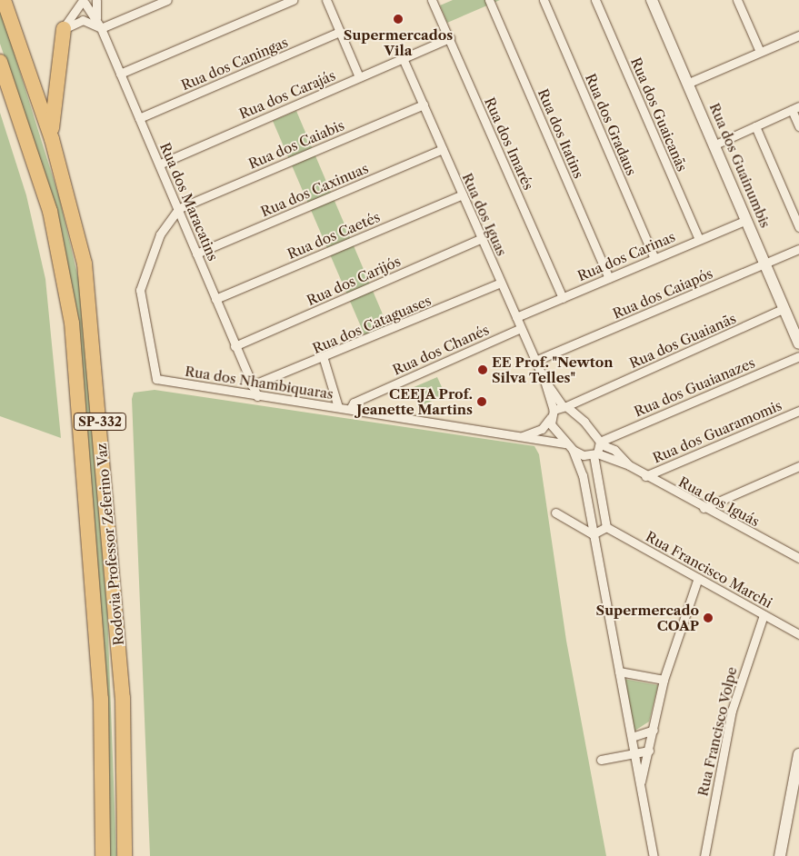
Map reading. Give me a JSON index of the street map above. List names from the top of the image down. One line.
{"streets":{"highway":["SP-332","Rodovia Professor Zeferino Vaz"],"street":["Rua dos Caningas","Rua dos Carajás","Rua dos Guaicanãs","Rua dos Gradaus","Rua dos Itatins","Rua dos Imarés","Rua dos Caiabis","Rua dos Guainumbis","Rua dos Caxinuas","Rua dos Maracatins","Rua dos Iguas","Rua dos Caetés","Rua dos Carinas","Rua dos Carijós","Rua dos Caiapós","Rua dos Cataguases","Rua dos Guaianãs","Rua dos Chanés","Rua dos Nhambiquaras","Rua dos Guaianazes","Rua dos Guaramomis","Rua dos Iguás","Rua Francisco Marchi","Rua Francisco Volpe"]},"crossings":[["Rua dos Caningas","Rua dos Maracatins"],["Rua dos Carajás","Rua dos Imarés"],["Rua dos Carajás","Rua dos Maracatins"],["Rua dos Carajás","Rua dos Iguas"],["Rua dos Guaicanãs","Rua dos Carinas"],["Rua dos Gradaus","Rua dos Carinas"],["Rua dos Itatins","Rua dos Carinas"],["Rua dos Imarés","Rua dos Carinas"],["Rua dos Caiabis","Rua dos Maracatins"],["Rua dos Caiabis","Rua dos Iguas"],["Rua dos Caiabis","Rua dos Nhambiquaras"],["Rua dos Guainumbis","Rua dos Carinas"],["Rua dos Guainumbis","Rua dos Caiapós"],["Rua dos Guainumbis","Rua dos Guaianãs"],["Rua dos Caxinuas","Rua dos Maracatins"],["Rua dos Caxinuas","Rua dos Iguas"],["Rua dos Maracatins","Rua dos Caetés"],["Rua dos Maracatins","Rua dos Carijós"],["Rua dos Maracatins","Rua dos Cataguases"],["Rua dos Maracatins","Rua dos Nhambiquaras"],["Rua dos Iguas","Rua dos Caetés"],["Rua dos Iguas","Rua dos Carinas"],["Rua dos Iguas","Rua dos Carijós"],["Rua dos Iguas","Rua dos Caiapós"],["Rua dos Iguas","Rua dos Cataguases"],["Rua dos Iguas","Rua dos Guaianãs"],["Rua dos Iguas","Rua dos Chanés"],["Rua dos Iguas","Rua dos Nhambiquaras"],["Rua dos Iguas","Rua dos Guaianazes"],["Rua dos Iguas","Rua dos Iguás"],["Rua dos Chanés","Rua dos Nhambiquaras"],["Rua dos Guaianazes","Rua dos Iguás"],["Rua dos Guaramomis","Rua dos Iguás"],["Rua Francisco Marchi","Rua Francisco Volpe"]],"places":["Supermercados Vila","EE Prof. \"Newton Silva Telles\"","CEEJA Prof. Jeanette Martins","Supermercado COAP"]}
